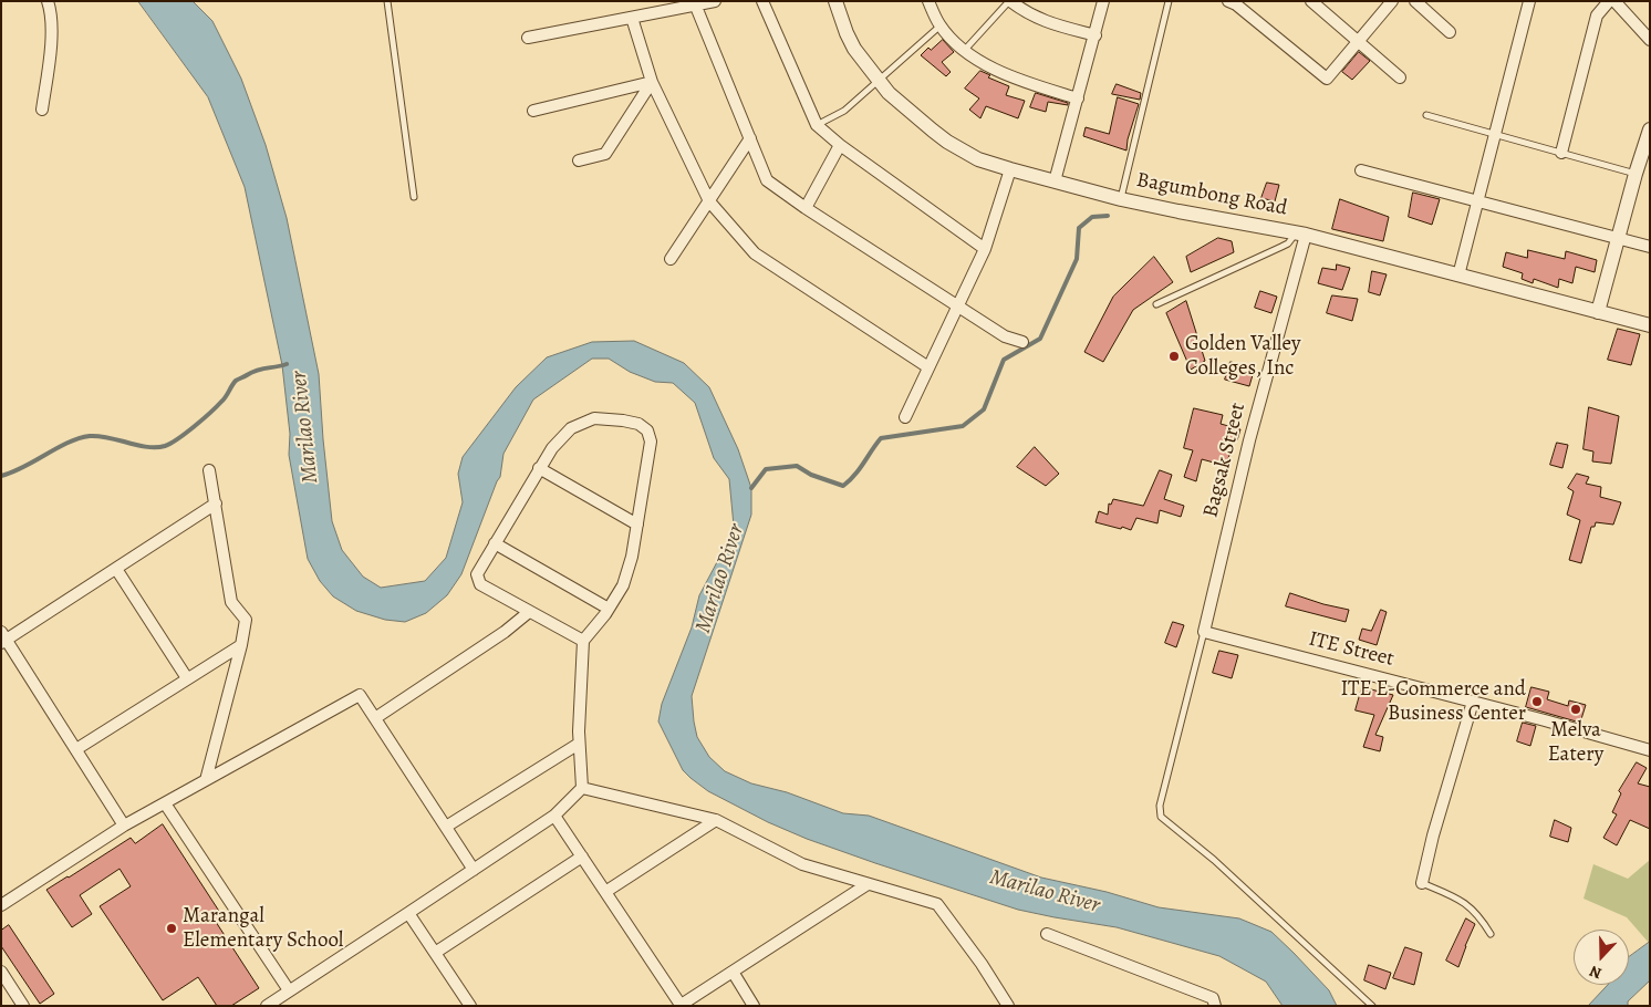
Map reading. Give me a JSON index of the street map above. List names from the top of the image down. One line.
{"streets":{"street":["Bagumbong Road","Bagsak Street","ITE Street"]},"crossings":[["Bagumbong Road","Bagsak Street"],["Bagsak Street","ITE Street"]],"water":["Marilao River"],"places":["Golden Valley Colleges, Inc","ITE E-Commerce and Business Center","Melva Eatery","Marangal Elementary School"],"north":"bottom"}
